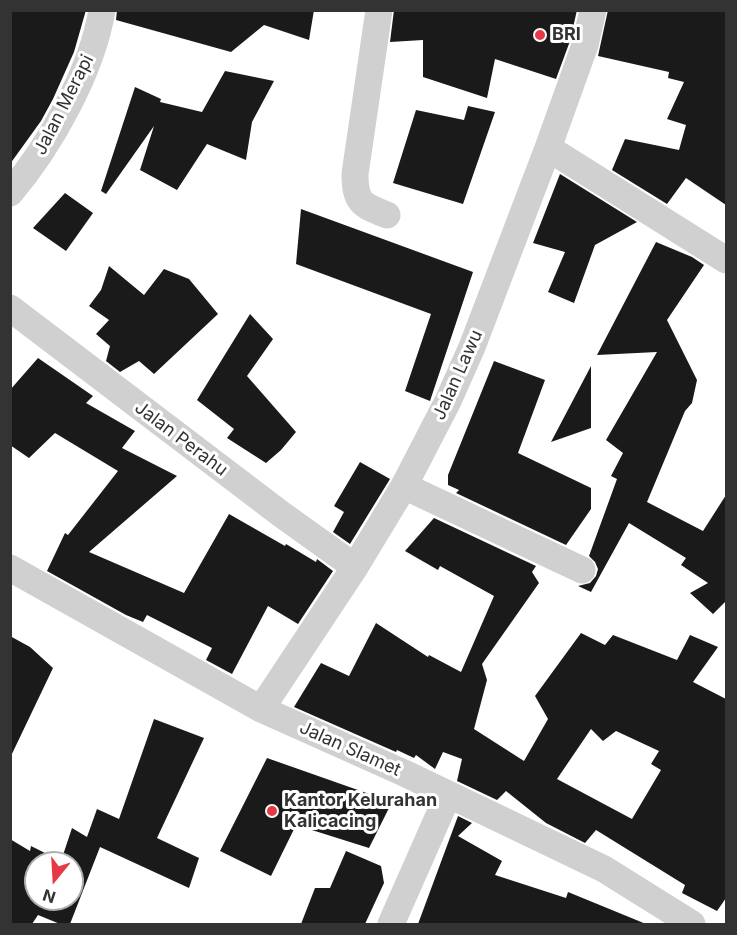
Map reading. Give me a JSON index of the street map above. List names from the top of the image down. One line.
{"streets":{"street":["Jalan Merapi","Jalan Lawu","Jalan Perahu","Jalan Slamet"]},"crossings":[["Jalan Lawu","Jalan Perahu"],["Jalan Lawu","Jalan Slamet"]],"places":["BRI","Kantor Kelurahan Kalicacing"],"north":"bottom"}
